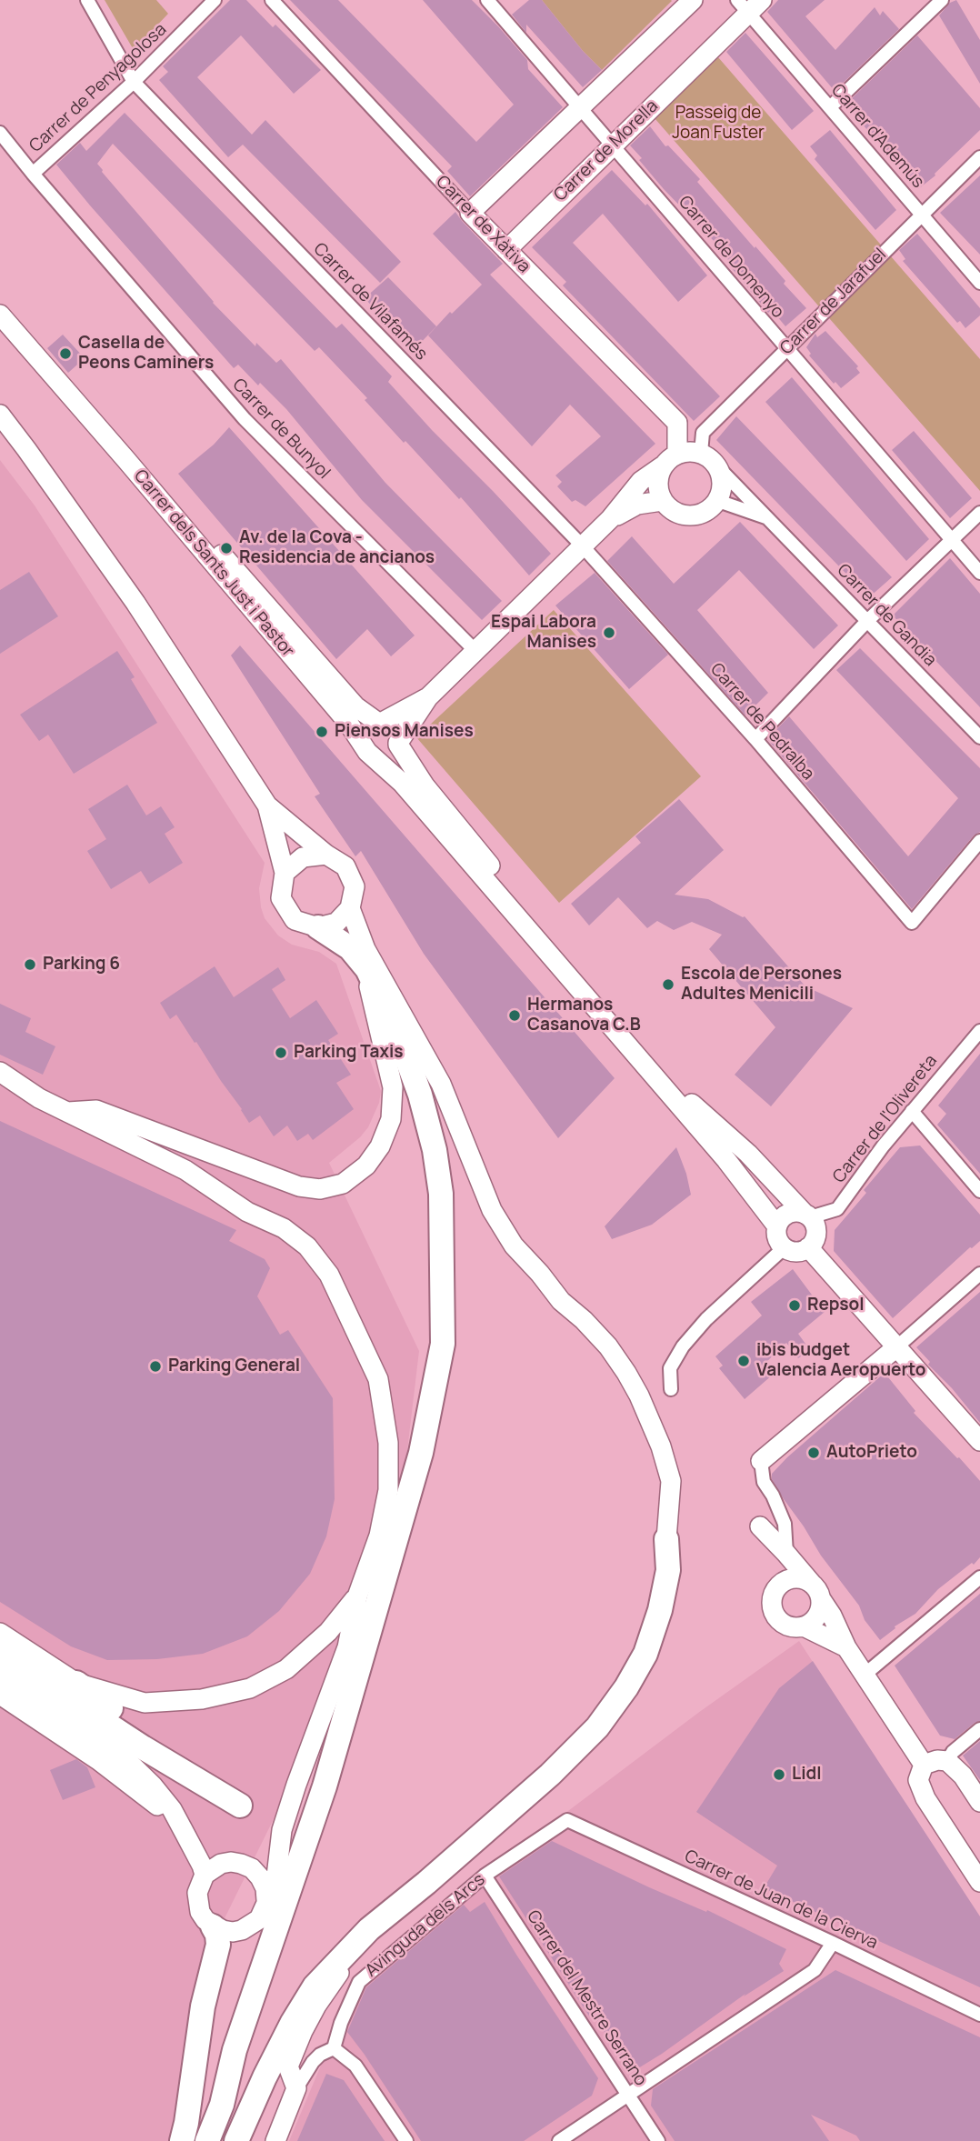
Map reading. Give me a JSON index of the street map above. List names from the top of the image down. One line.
{"streets":{"street":["Carrer de Penyagolosa","Carrer d'Ademús","Carrer de Morella","Carrer de Xàtiva","Carrer de Domenyo","Carrer de Vilafamés","Carrer de Jarafuel","Carrer de Bunyol","Carrer dels Sants Just i Pastor","Carrer de Gandia","Carrer de Pedralba","Carrer de l'Olivereta","Carrer de Juan de la Cierva","Avinguda dels Arcs","Carrer del Mestre Serrano"]},"crossings":[["Carrer de Penyagolosa","Carrer de Vilafamés"],["Carrer de Penyagolosa","Carrer de Bunyol"],["Carrer d'Ademús","Carrer de Morella"],["Carrer d'Ademús","Carrer de Jarafuel"],["Carrer de Morella","Carrer de Xàtiva"],["Carrer de Morella","Carrer de Domenyo"],["Carrer de Xàtiva","Carrer de Jarafuel"],["Carrer de Xàtiva","Carrer de Gandia"],["Carrer de Domenyo","Carrer de Jarafuel"],["Carrer de Vilafamés","Carrer de Pedralba"],["Carrer de Jarafuel","Carrer de Gandia"],["Carrer dels Sants Just i Pastor","Carrer de l'Olivereta"],["Carrer de Juan de la Cierva","Avinguda dels Arcs"],["Avinguda dels Arcs","Carrer del Mestre Serrano"]],"parks":["Passeig de Joan Fuster"],"places":["Casella de Peons Caminers","Av. de la Cova - Residencia de ancianos","Espai Labora Manises","Piensos Manises","Parking 6","Escola de Persones Adultes Menicili","Hermanos Casanova C.B","Parking Taxis","Repsol","ibis budget Valencia Aeropuerto","Parking General","AutoPrieto","Lidl"]}
